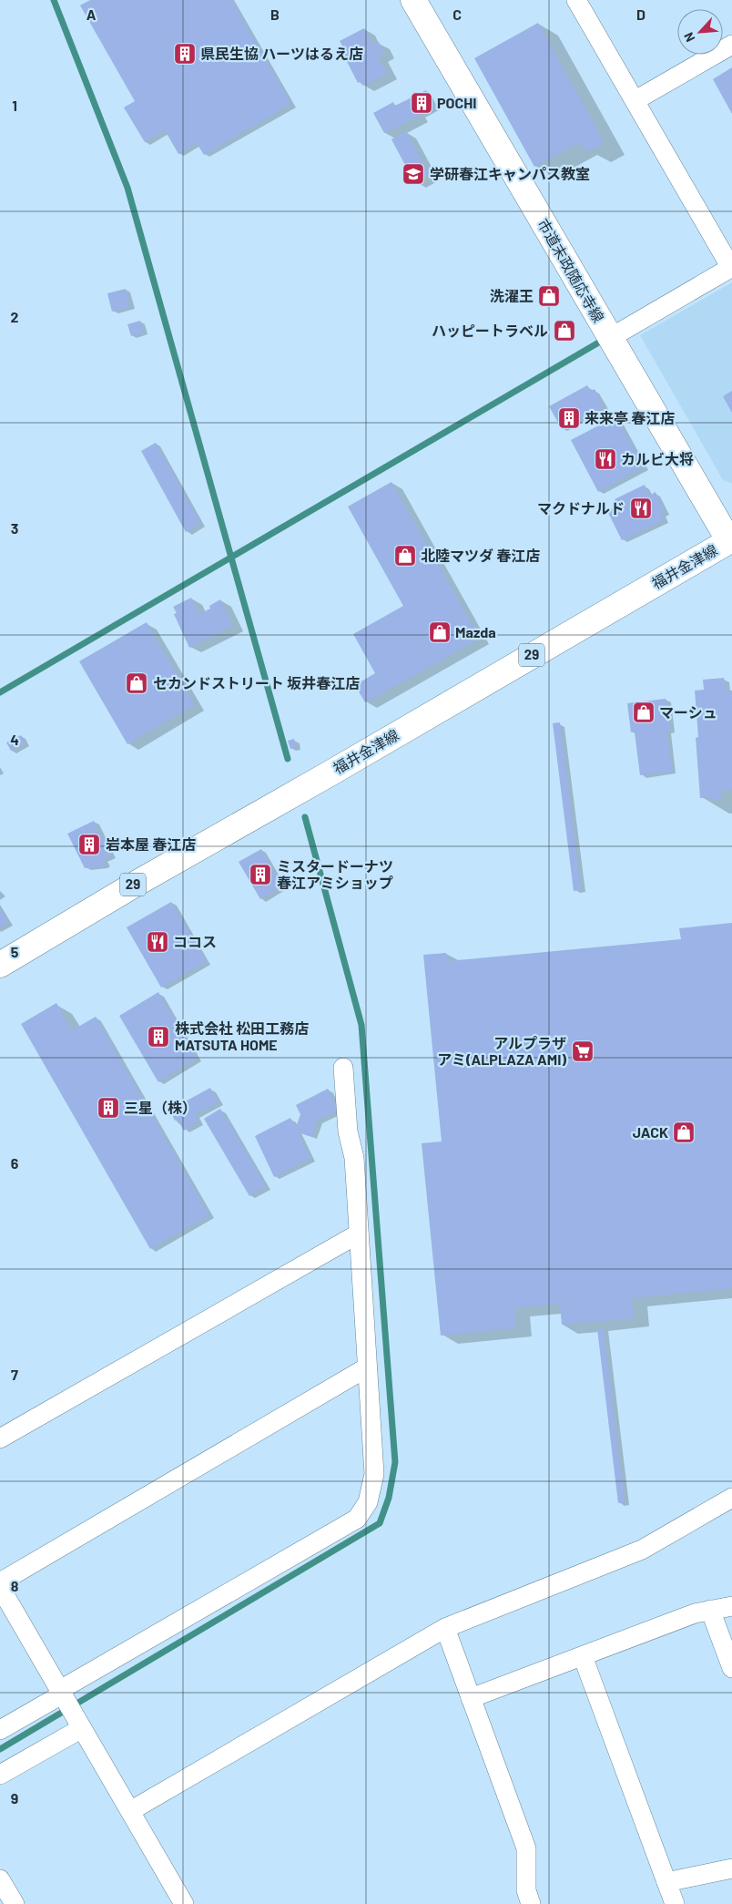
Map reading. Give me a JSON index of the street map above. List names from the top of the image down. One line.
{"streets":{"main road":["市道末政随応寺線","福井金津線","29"]},"crossings":[["市道末政随応寺線","福井金津線"]],"places":{"building":["県民生協 ハーツはるえ店","POCHI","来来亭 春江店","岩本屋 春江店","ミスタードーナツ 春江アミショップ","株式会社 松田工務店 MATSUTA HOME","三星（株）"],"school or university":["学研春江キャンパス教室"],"shop":["洗濯王","ハッピートラベル","北陸マツダ 春江店","Mazda","セカンドストリート 坂井春江店","マーシュ","JACK"],"restaurant":["カルビ大将","マクドナルド","ココス"],"supermarket":["アルプラザ アミ(ALPLAZA AMI)"]},"north":"bottom left","grid":{"columns":["A","B","C","D"],"rows":["1","2","3","4","5","6","7","8","9"]}}
